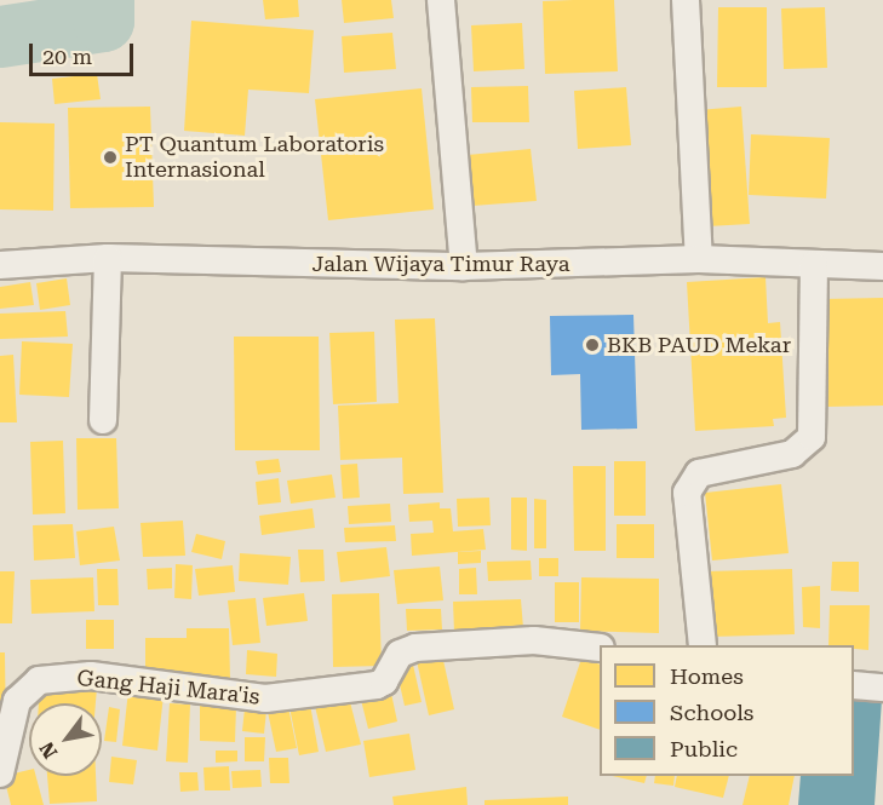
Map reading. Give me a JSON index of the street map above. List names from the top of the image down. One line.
{"streets":{"street":["Jalan Wijaya Timur Raya","Gang Haji Mara'is"]},"places":["PT Quantum Laboratoris Internasional","BKB PAUD Mekar"],"legend":["Homes","Schools","Public"],"scale_bar":"20 m","north":"bottom left"}
